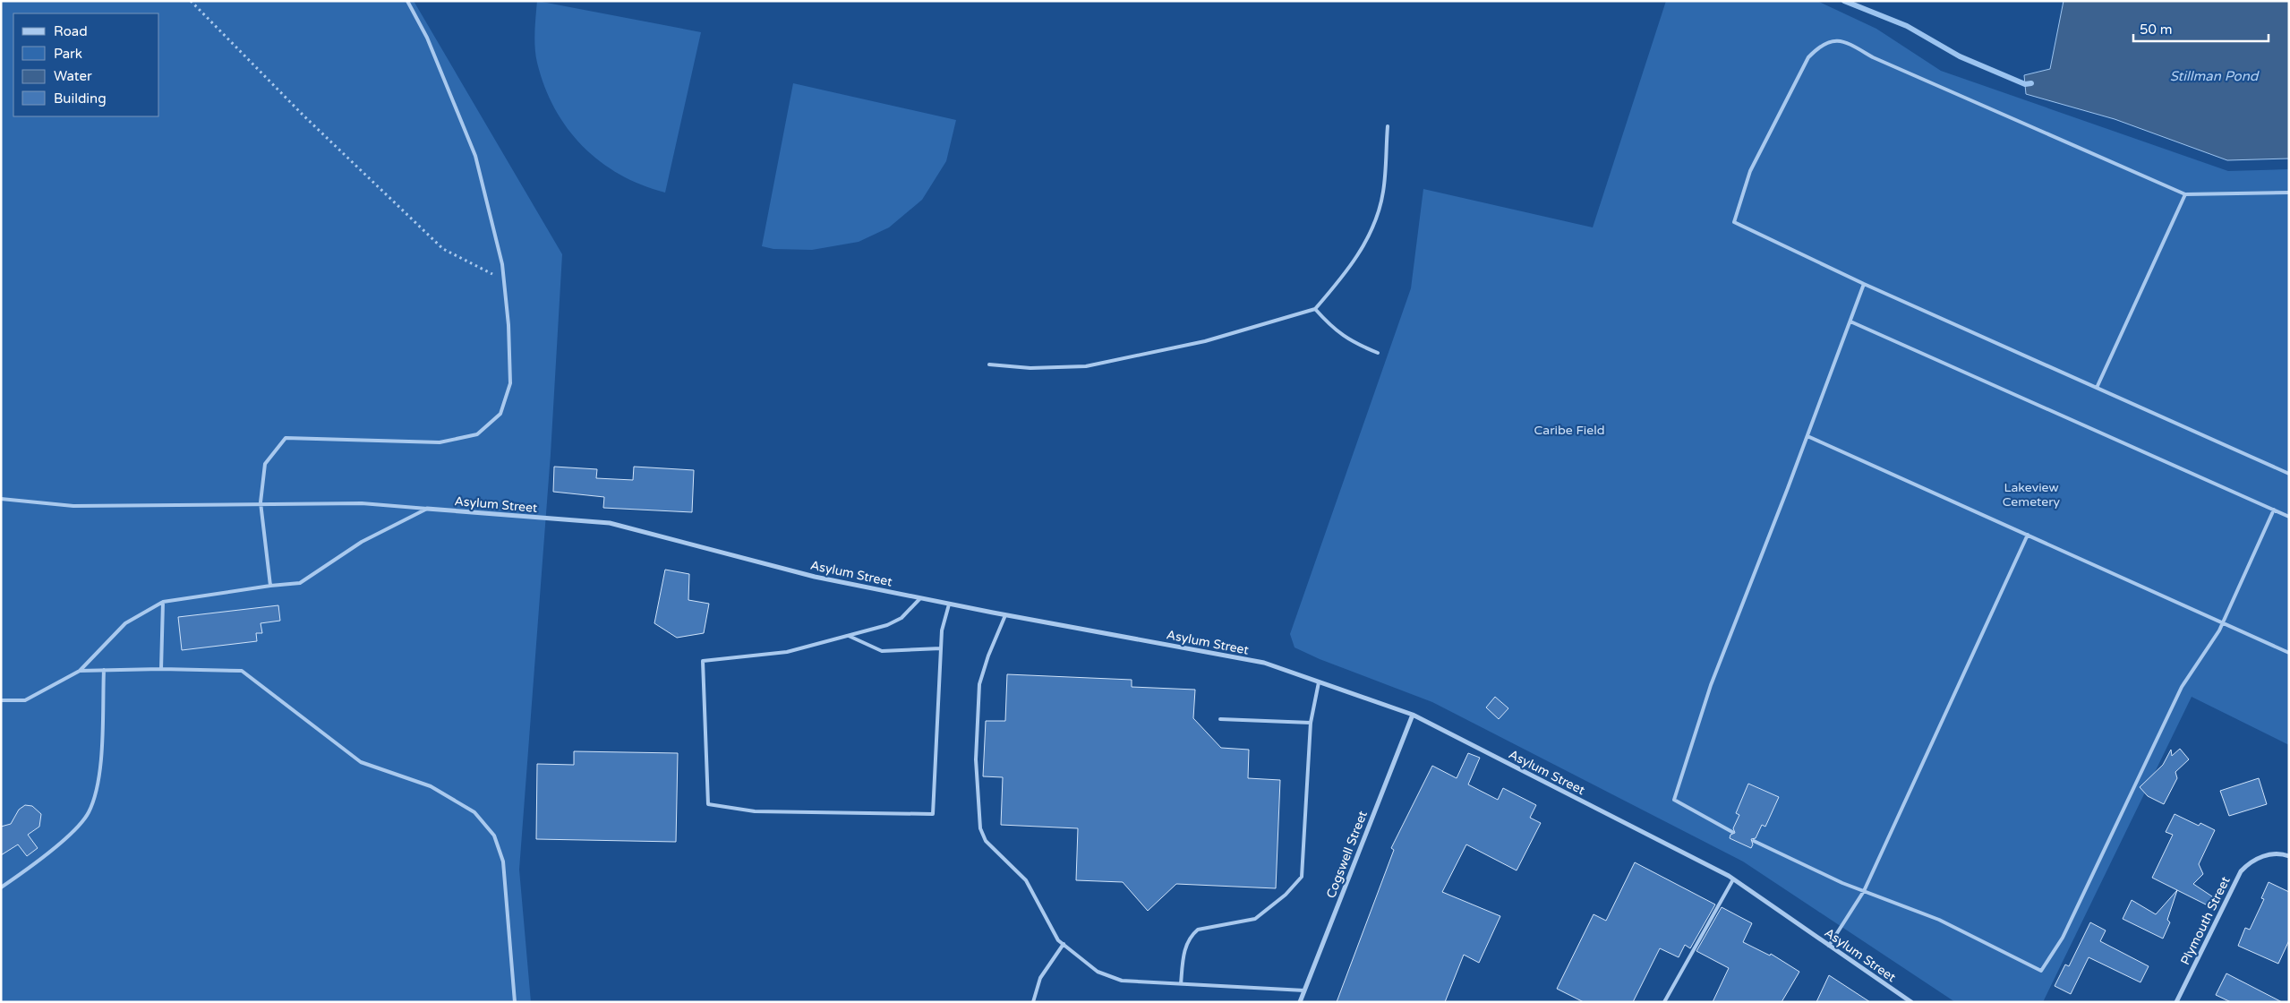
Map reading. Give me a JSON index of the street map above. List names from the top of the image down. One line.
{"streets":{"street":["Asylum Street","Cogswell Street","Plymouth Street"]},"crossings":[["Asylum Street","Cogswell Street"]],"water":["Stillman Pond"],"parks":["Caribe Field","Lakeview Cemetery"],"legend":["Road","Park","Water","Building"],"scale_bar":"50 m"}
